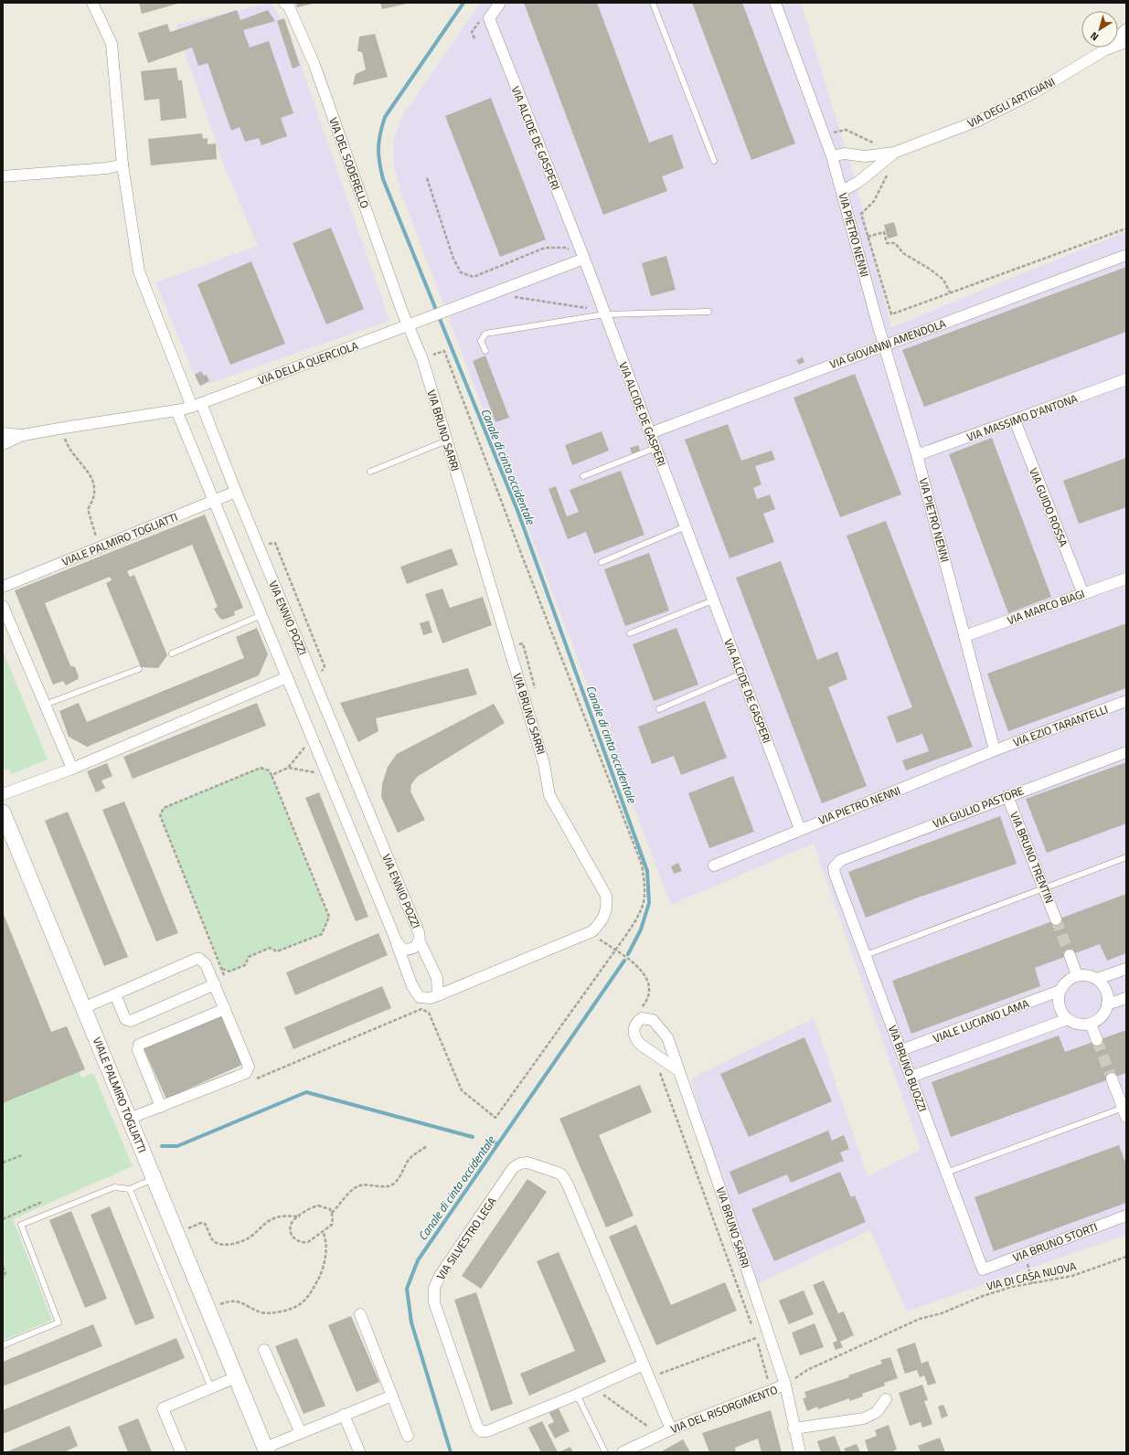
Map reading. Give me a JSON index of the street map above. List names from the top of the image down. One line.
{"streets":{"street":["VIA DEGLI ARTIGIANI","VIA ALCIDE DE GASPERI","VIA DEL SODERELLO","VIA PIETRO NENNI","VIA GIOVANNI AMENDOLA","VIA DELLA QUERCIOLA","VIA MASSIMO D'ANTONA","VIA BRUNO SARRI","VIA GUIDO ROSSA","VIALE PALMIRO TOGLIATTI","VIA MARCO BIAGI","VIA ENNIO POZZI","VIA EZIO TARANTELLI","VIA GIULIO PASTORE","VIA BRUNO TRENTIN","VIALE LUCIANO LAMA","VIA BRUNO BUOZZI","VIA SILVESTRO LEGA","VIA BRUNO STORTI","VIA DEL RISORGIMENTO"],"path":["VIA DI CASA NUOVA"]},"crossings":[["VIA DEGLI ARTIGIANI","VIA PIETRO NENNI"],["VIA ALCIDE DE GASPERI","VIA PIETRO NENNI"],["VIA ALCIDE DE GASPERI","VIA GIOVANNI AMENDOLA"],["VIA ALCIDE DE GASPERI","VIA DELLA QUERCIOLA"],["VIA DEL SODERELLO","VIA DELLA QUERCIOLA"],["VIA DEL SODERELLO","VIA BRUNO SARRI"],["VIA PIETRO NENNI","VIA GIOVANNI AMENDOLA"],["VIA PIETRO NENNI","VIA MASSIMO D'ANTONA"],["VIA PIETRO NENNI","VIA MARCO BIAGI"],["VIA PIETRO NENNI","VIA EZIO TARANTELLI"],["VIA DELLA QUERCIOLA","VIA BRUNO SARRI"],["VIA DELLA QUERCIOLA","VIA ENNIO POZZI"],["VIA MASSIMO D'ANTONA","VIA GUIDO ROSSA"],["VIA BRUNO SARRI","VIA ENNIO POZZI"],["VIA BRUNO SARRI","VIA DI CASA NUOVA"],["VIA BRUNO SARRI","VIA DEL RISORGIMENTO"],["VIA GUIDO ROSSA","VIA MARCO BIAGI"],["VIALE PALMIRO TOGLIATTI","VIA ENNIO POZZI"],["VIA GIULIO PASTORE","VIA BRUNO TRENTIN"],["VIA GIULIO PASTORE","VIA BRUNO BUOZZI"],["VIALE LUCIANO LAMA","VIA BRUNO BUOZZI"],["VIA BRUNO BUOZZI","VIA BRUNO STORTI"],["VIA SILVESTRO LEGA","VIA DEL RISORGIMENTO"],["VIA DI CASA NUOVA","VIA DEL RISORGIMENTO"]],"water":["Canale di cinta occidentale"],"north":"bottom left"}
